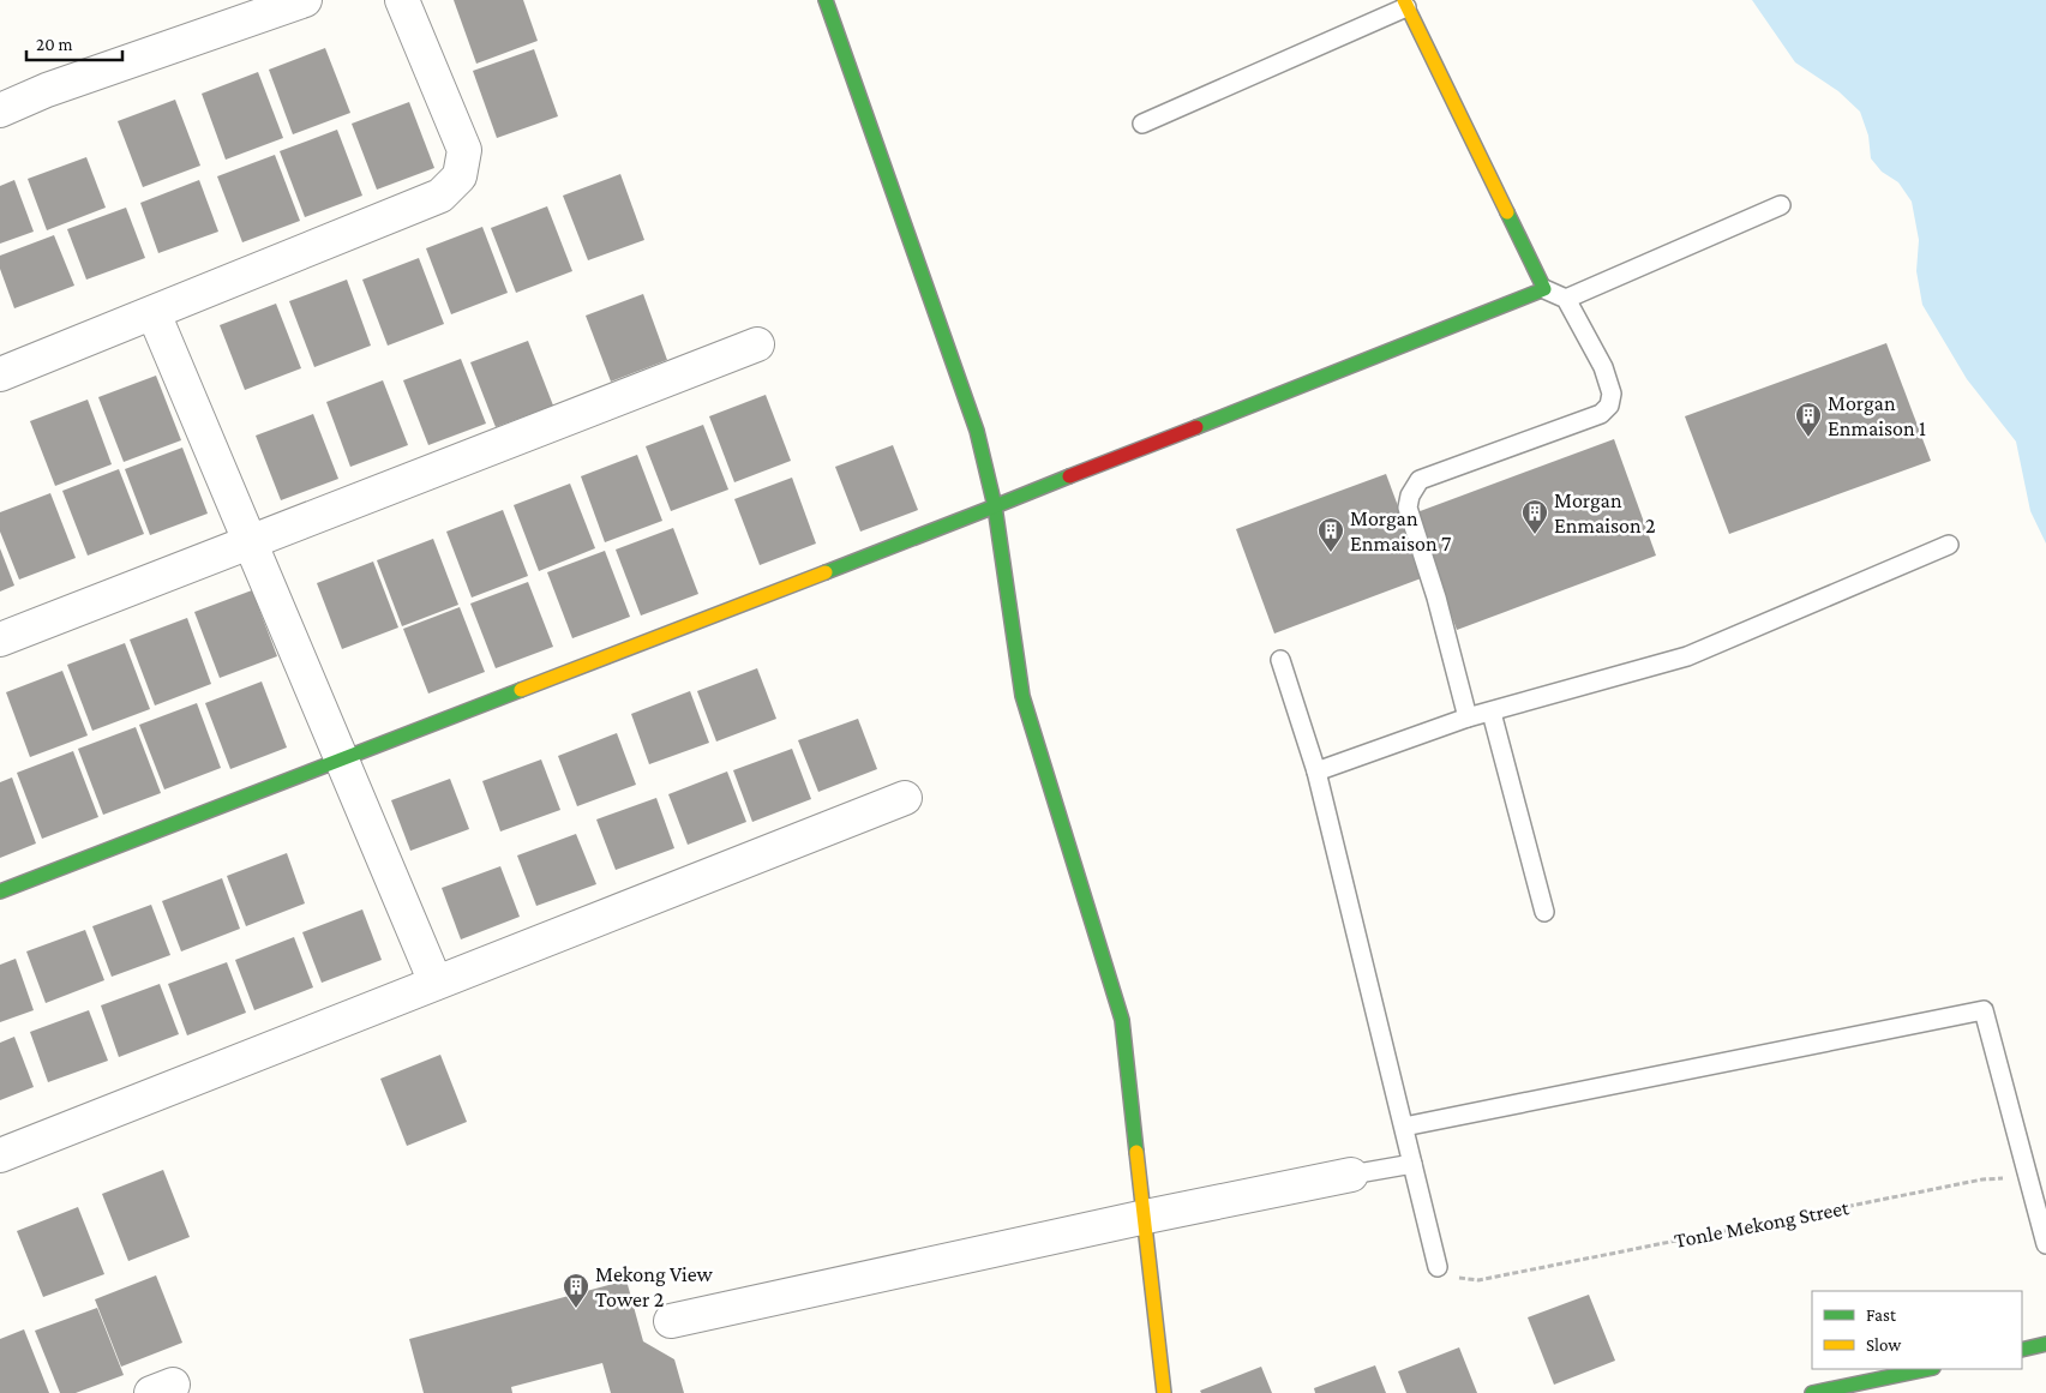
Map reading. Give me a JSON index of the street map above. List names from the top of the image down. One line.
{"streets":{"path":["Tonle Mekong Street"]},"places":{"building":["Morgan Enmaison 1","Morgan Enmaison 2","Morgan Enmaison 7","Mekong View Tower 2"]},"legend":["Fast","Slow"],"scale_bar":"20 m"}
